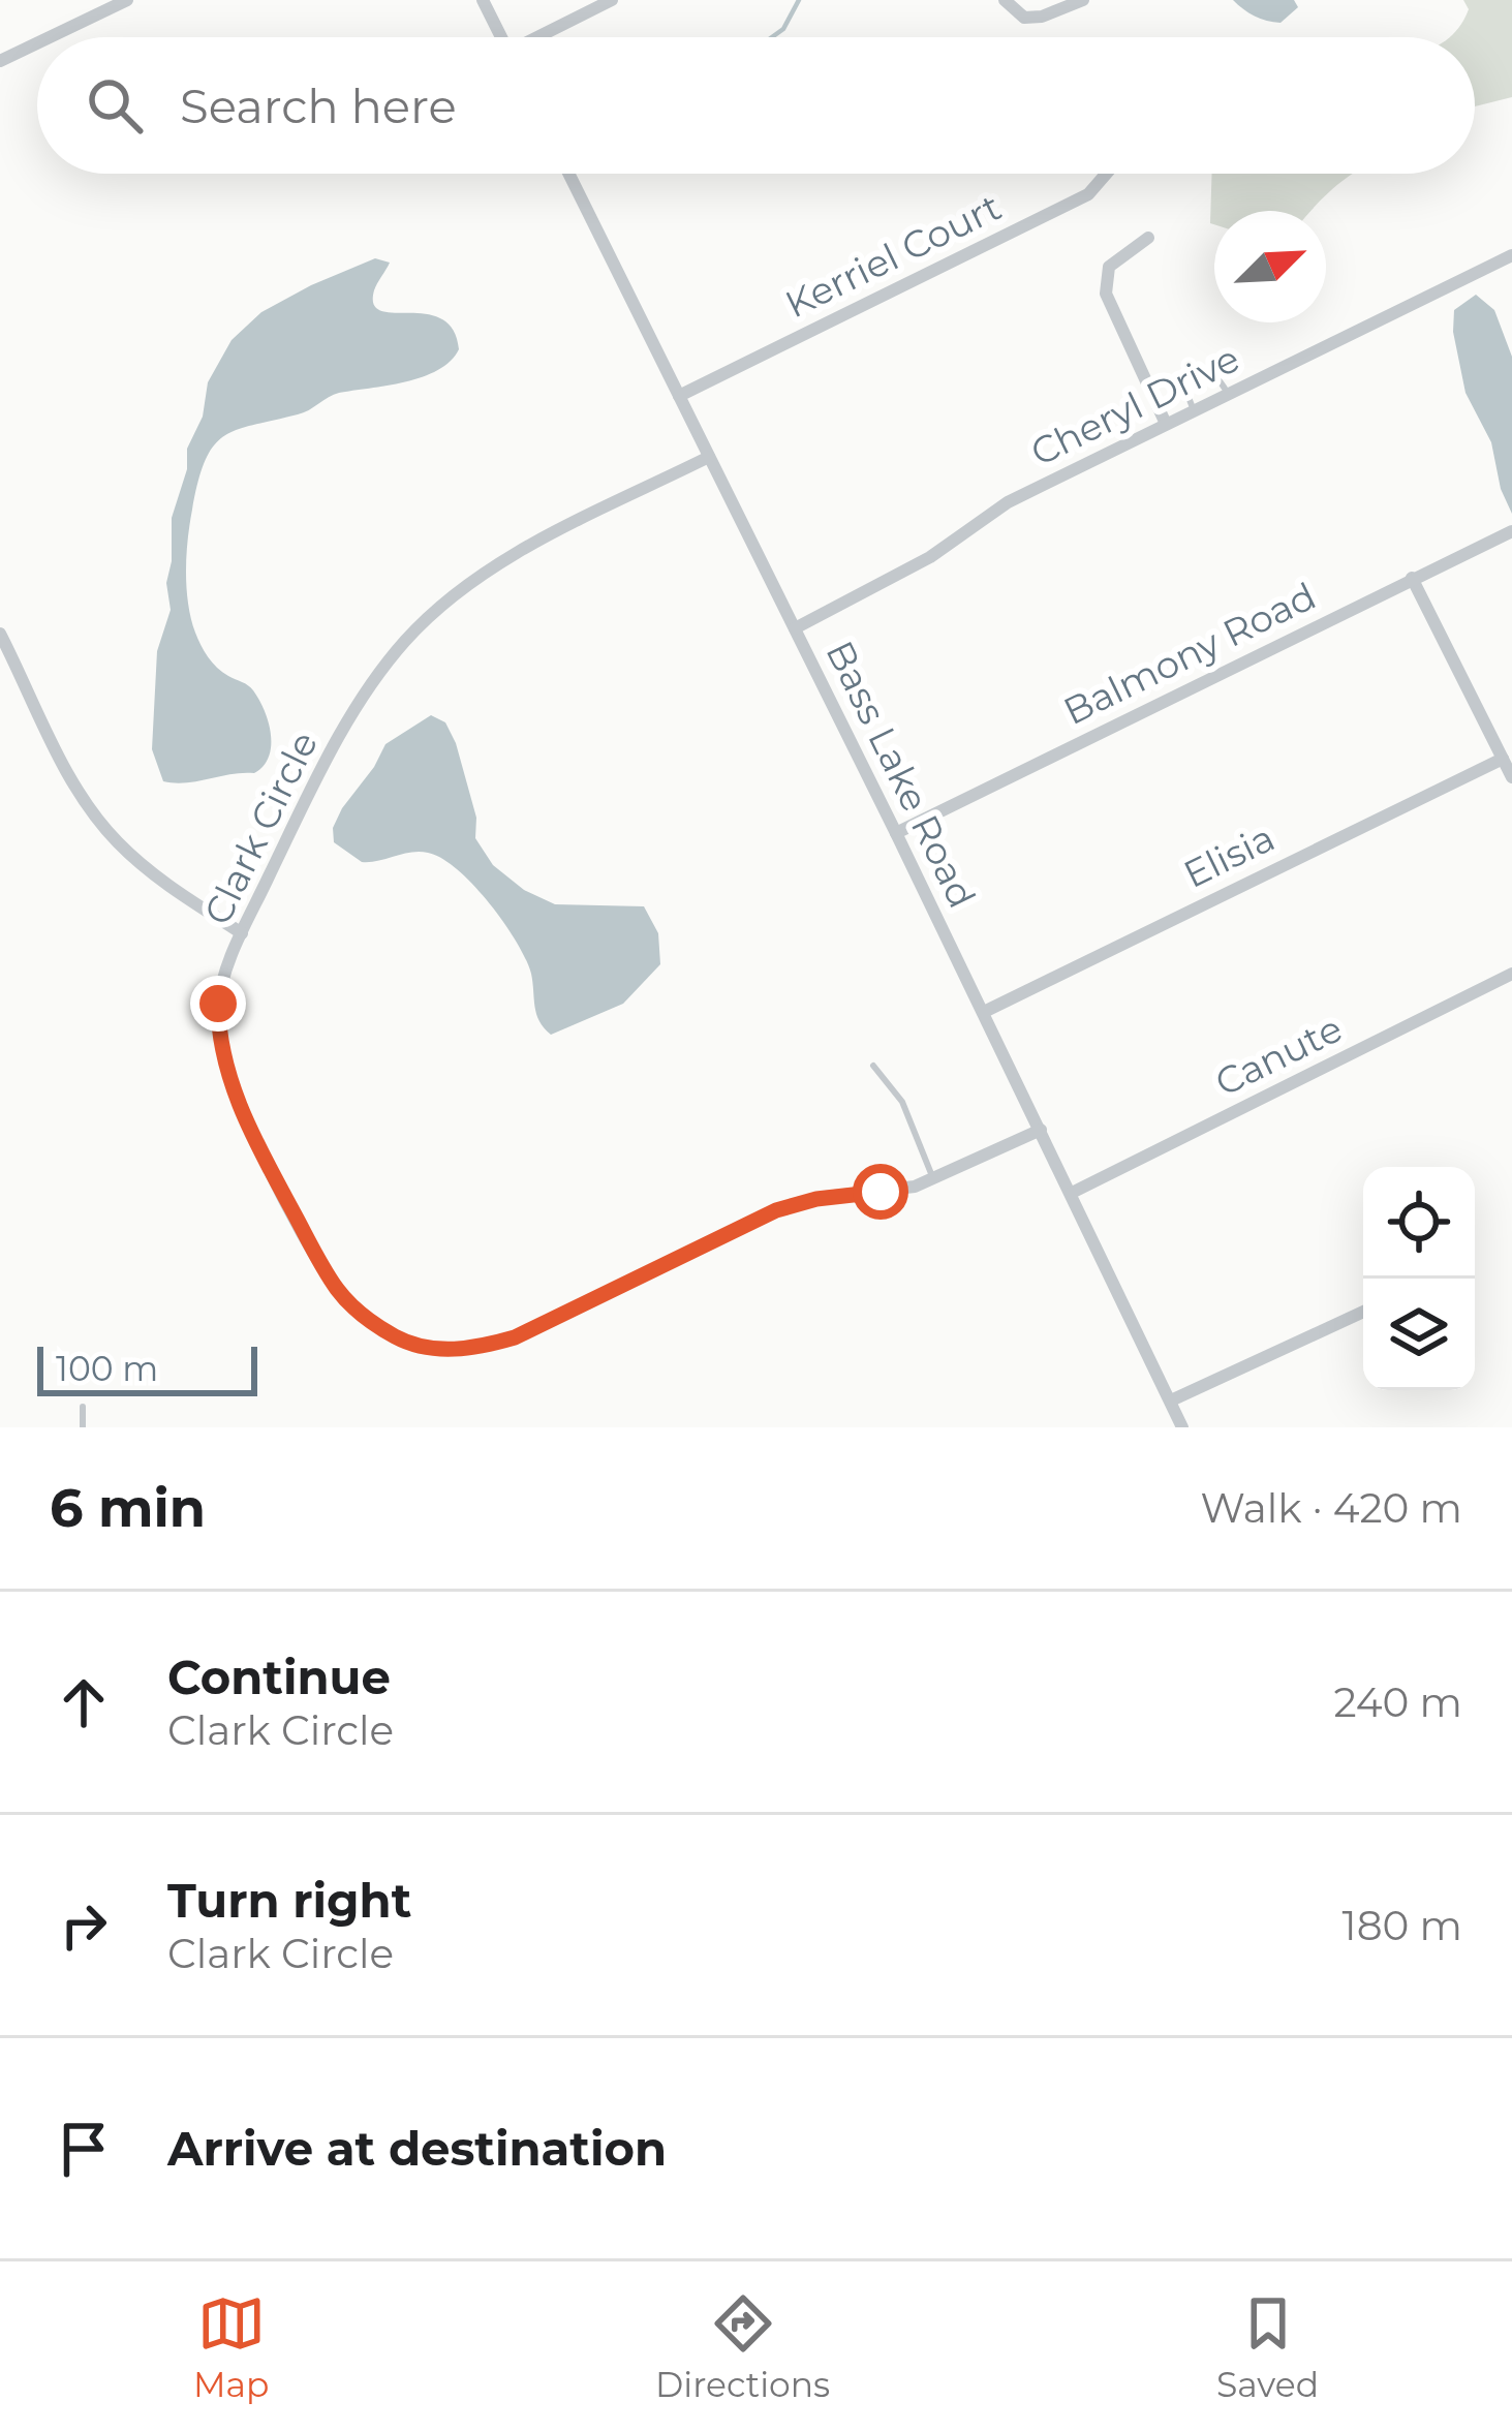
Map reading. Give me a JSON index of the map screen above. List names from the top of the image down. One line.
{"streets":{"street":["Kerriel Court","Cheryl Drive","Balmony Road","Bass Lake Road","Clark Circle","Elisia","Canute"]},"crossings":[["Kerriel Court","Bass Lake Road"],["Cheryl Drive","Bass Lake Road"],["Balmony Road","Bass Lake Road"],["Bass Lake Road","Clark Circle"],["Bass Lake Road","Elisia"],["Bass Lake Road","Canute"]],"scale_bar":"100 m","north":"top right","page":{"search":"Search here","scale":"100 m","heading":["6 min","Walk · 420 m"],"list":[["Continue","Clark Circle","240 m"],["Turn right","Clark Circle","180 m"],"Arrive at destination"],"nav":["Map","Directions","Saved"]}}
